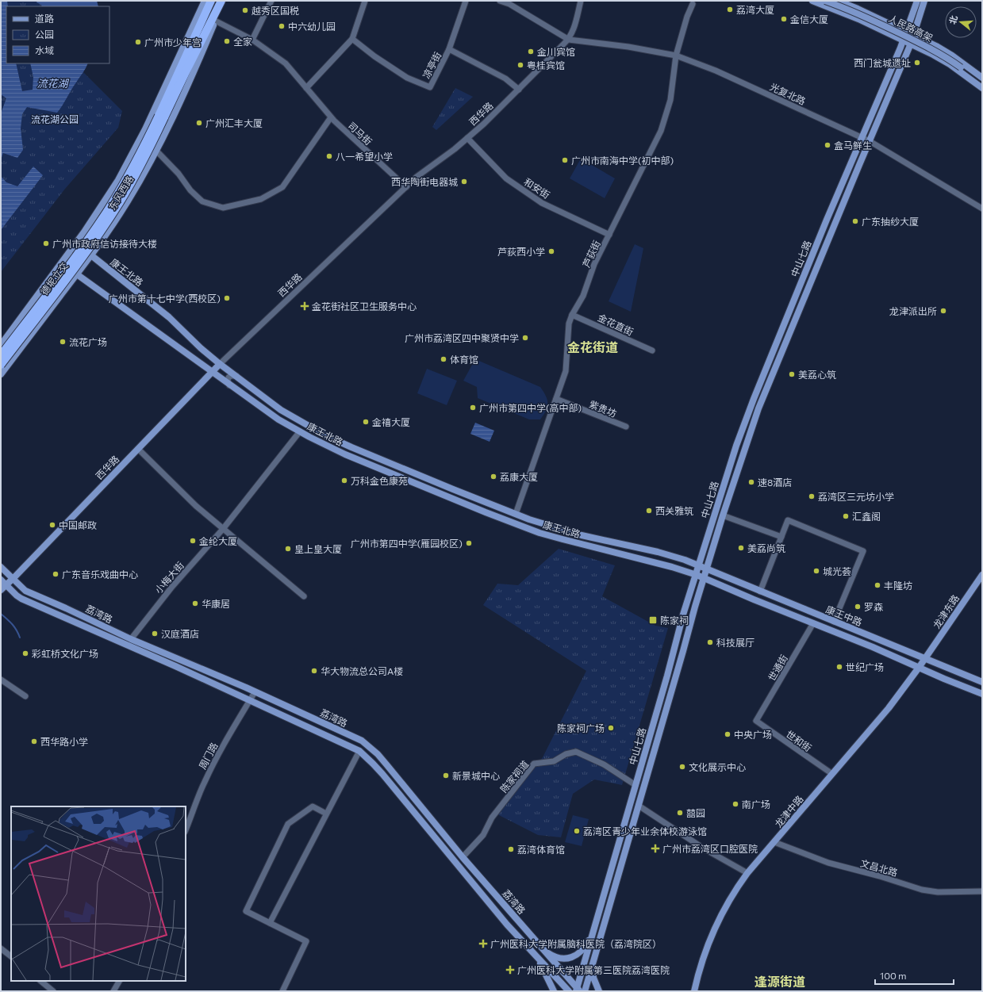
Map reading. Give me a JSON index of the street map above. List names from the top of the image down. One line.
{"streets":{"highway":["东风西路","德坭立交"],"main road":["人民路高架","西华路","中山七路","康王北路","龙津东路","荔湾路","康王中路","龙津中路"],"street":["凉亭街","光复北路","司马街","和安街","芦荻街","金花直街","紫贵坊","小梅大街","世通街","世和街","周门路","陈家祠道","文昌北路"]},"crossings":[["光复北路","西华路"],["光复北路","芦荻街"],["光复北路","中山七路"],["西华路","司马街"],["西华路","和安街"],["西华路","康王北路"],["西华路","荔湾路"],["司马街","东风西路"],["和安街","芦荻街"],["东风西路","康王北路"],["东风西路","德坭立交"],["芦荻街","康王北路"],["芦荻街","金花直街"],["芦荻街","紫贵坊"],["中山七路","康王北路"],["中山七路","荔湾路"],["中山七路","康王中路"],["中山七路","陈家祠道"],["康王北路","小梅大街"],["康王北路","康王中路"],["小梅大街","荔湾路"],["龙津东路","康王中路"],["龙津东路","龙津中路"],["荔湾路","周门路"],["荔湾路","陈家祠道"],["康王中路","世通街"],["康王中路","龙津中路"],["世通街","世和街"],["世和街","龙津中路"],["龙津中路","文昌北路"]],"districts":["金花街道","逢源街道"],"water":["流花湖"],"parks":["流花湖公园"],"places":{"other":["荔湾大厦","越秀区国税","金信大厦","中六幼儿园","全家","广州市少年宫","金川宾馆","西门瓮城遗址","粤桂宾馆","广州汇丰大厦","盒马鲜生","八一希望小学","广州市南海中学(初中部)","西华陶街电器城","广东抽纱大厦","广州市政府信访接待大楼","芦荻西小学","广州市第十七中学(西校区)","龙津派出所","广州市荔湾区四中聚贤中学","流花广场","体育馆","美荔心筑","广州市第四中学(高中部)","金禧大厦","荔康大厦","万科金色康苑","速8酒店","荔湾区三元坊小学","西关雅筑","汇鑫阁","中国邮政","金纶大厦","广州市第四中学(雁园校区)","美荔尚筑","皇上皇大厦","城光荟","广东音乐戏曲中心","丰隆坊","华康居","罗森","汉庭酒店","科技展厅","彩虹桥文化广场","世纪广场","华大物流总公司A楼","陈家祠广场","中央广场","西华路小学","文化展示中心","新景城中心","南广场","囍园","荔湾区青少年业余体校游泳馆","荔湾体育馆"],"health":["金花街社区卫生服务中心","广州市荔湾区口腔医院","广州医科大学附属脑科医院（荔湾院区）","广州医科大学附属第三医院荔湾医院"],"transit":["陈家祠"]},"legend":["道路","公园","水域"],"scale_bar":"100 m","north":"left"}
